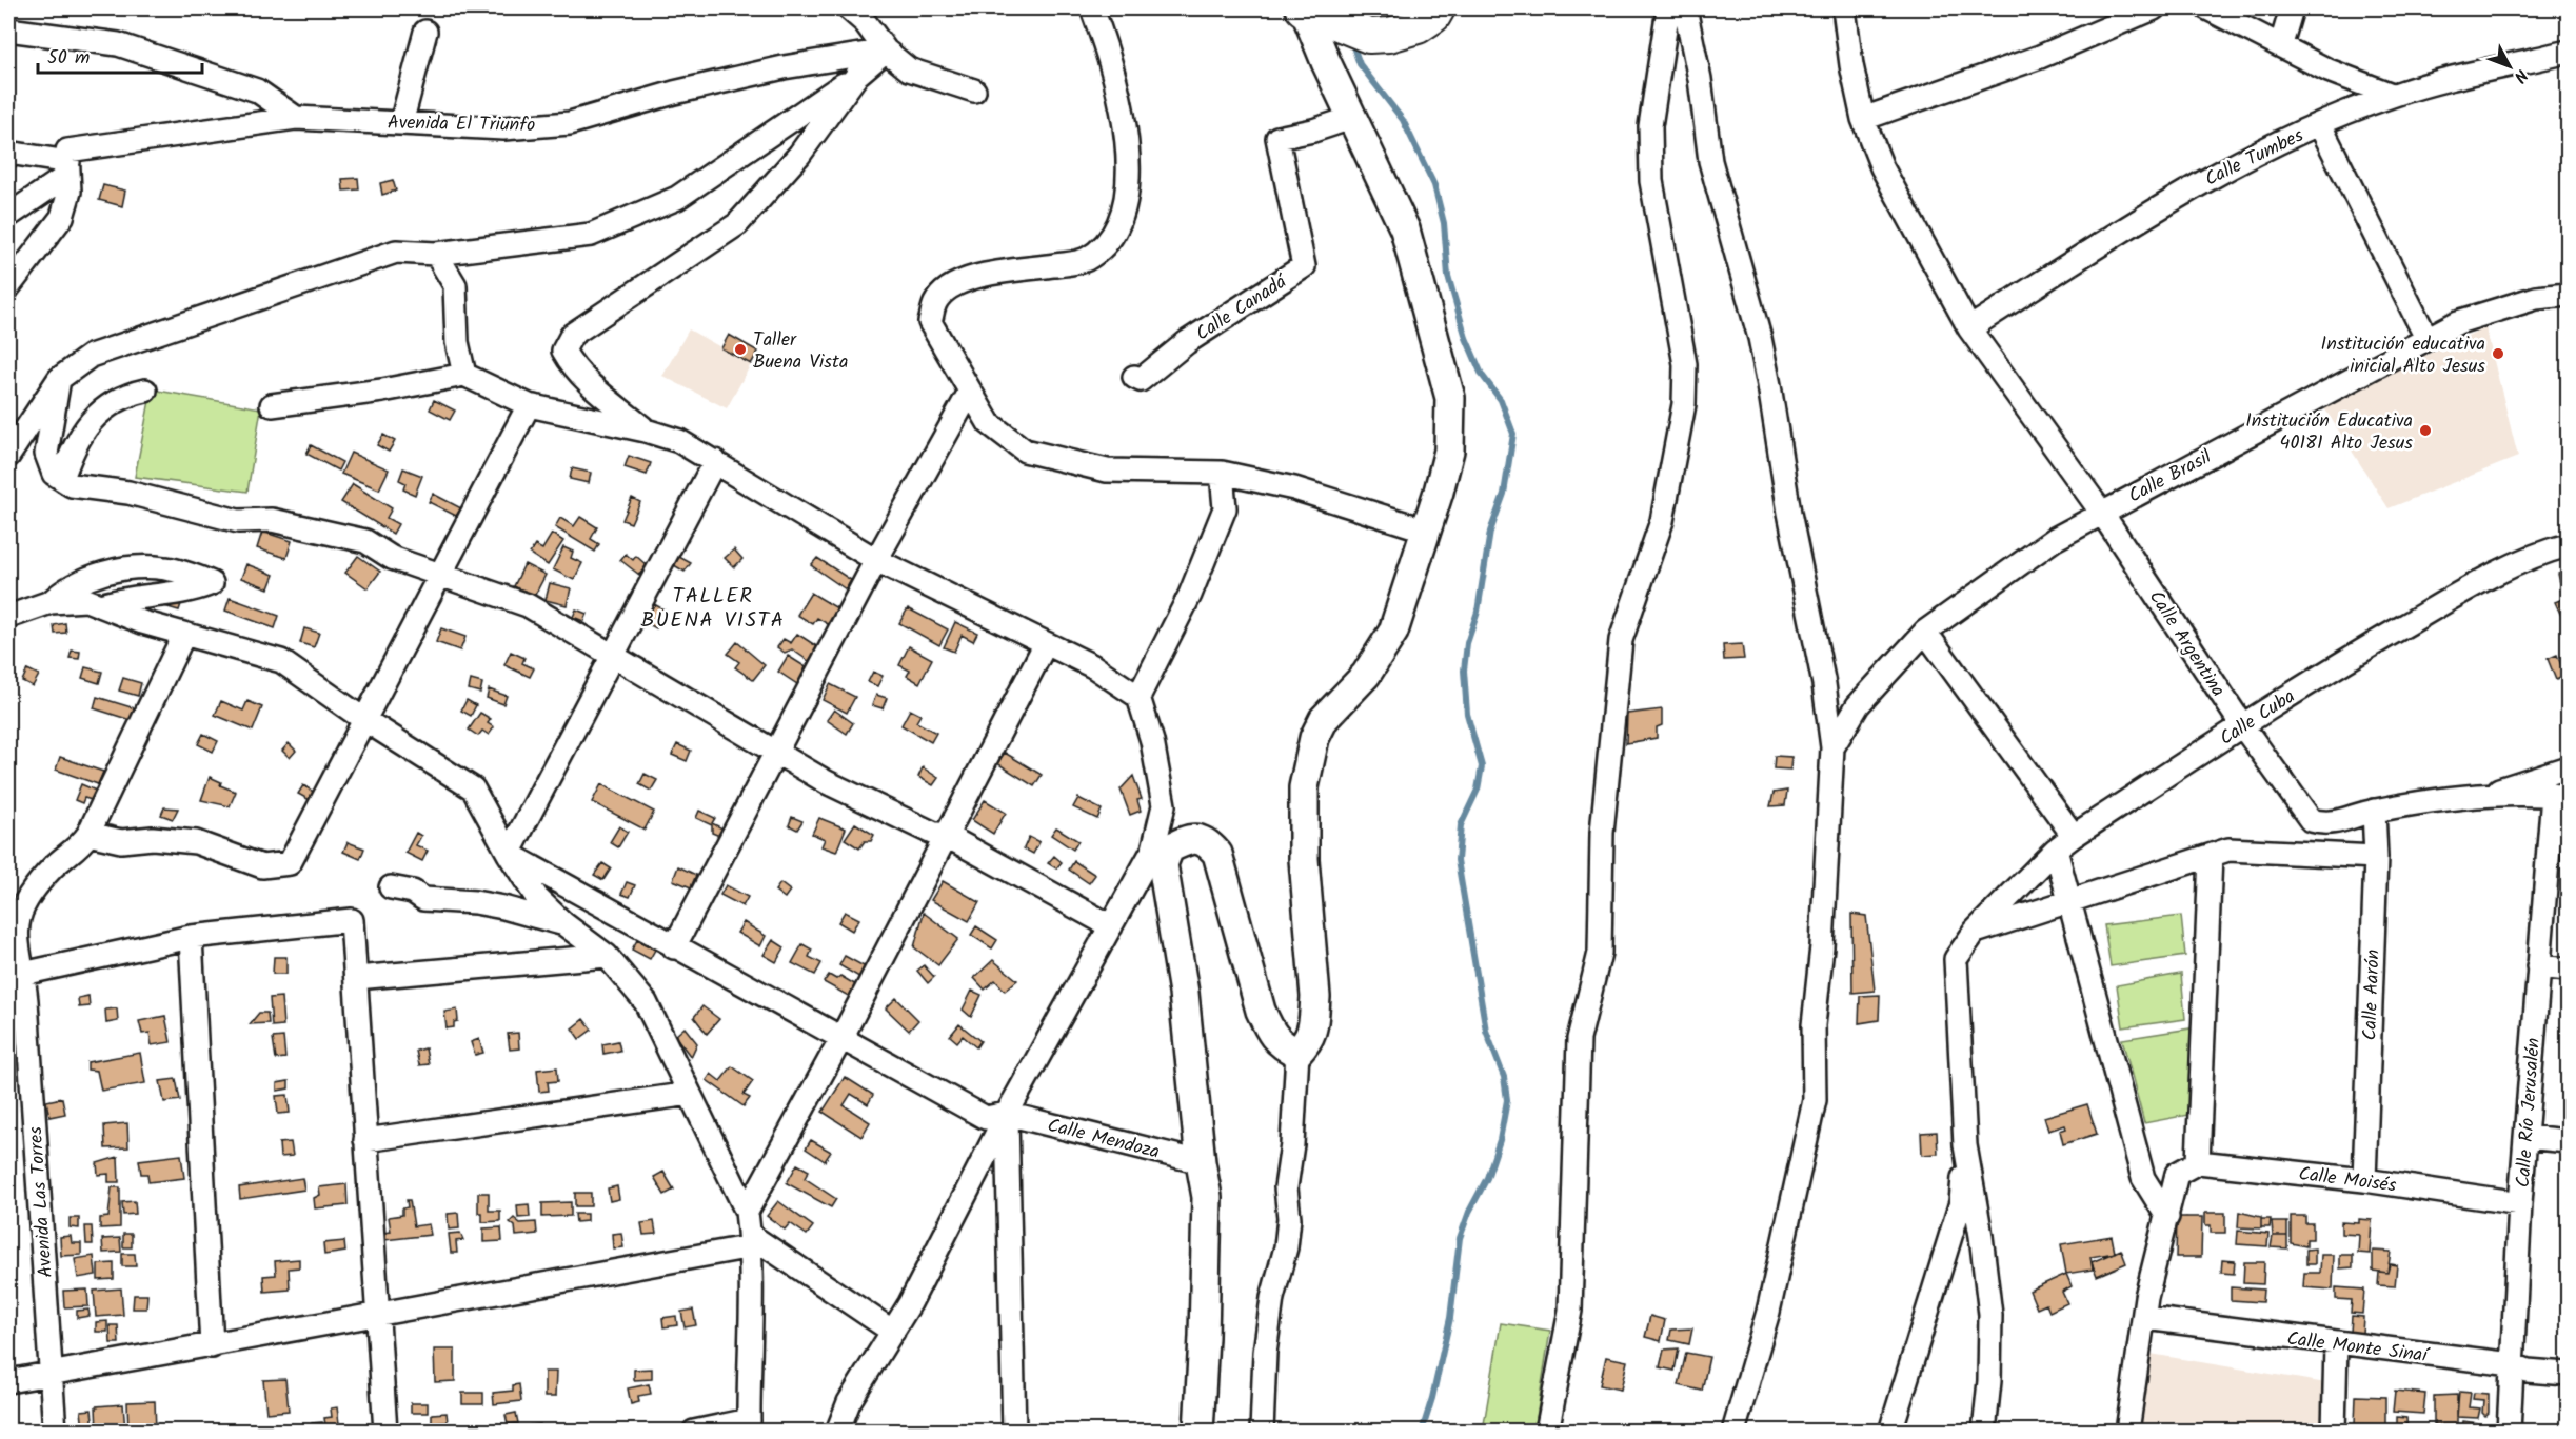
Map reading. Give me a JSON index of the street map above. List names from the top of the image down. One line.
{"streets":{"street":["Avenida El Triunfo","Calle Tumbes","Calle Canadá","Calle Brasil","Calle Argentina","Calle Cuba","Calle Aarón","Calle Río Jerusalén","Calle Mendoza","Calle Moisés","Avenida Las Torres","Calle Monte Sinaí"]},"crossings":[["Calle Tumbes","Calle Argentina"],["Calle Brasil","Calle Argentina"],["Calle Argentina","Calle Cuba"],["Calle Argentina","Calle Aarón"],["Calle Aarón","Calle Moisés"],["Calle Río Jerusalén","Calle Moisés"],["Calle Río Jerusalén","Calle Monte Sinaí"]],"districts":["TALLER BUENA VISTA"],"places":["Taller Buena Vista","Institución educativa inicial Alto Jesus","Institución Educativa 40181 Alto Jesus"],"scale_bar":"50 m","north":"bottom right"}
